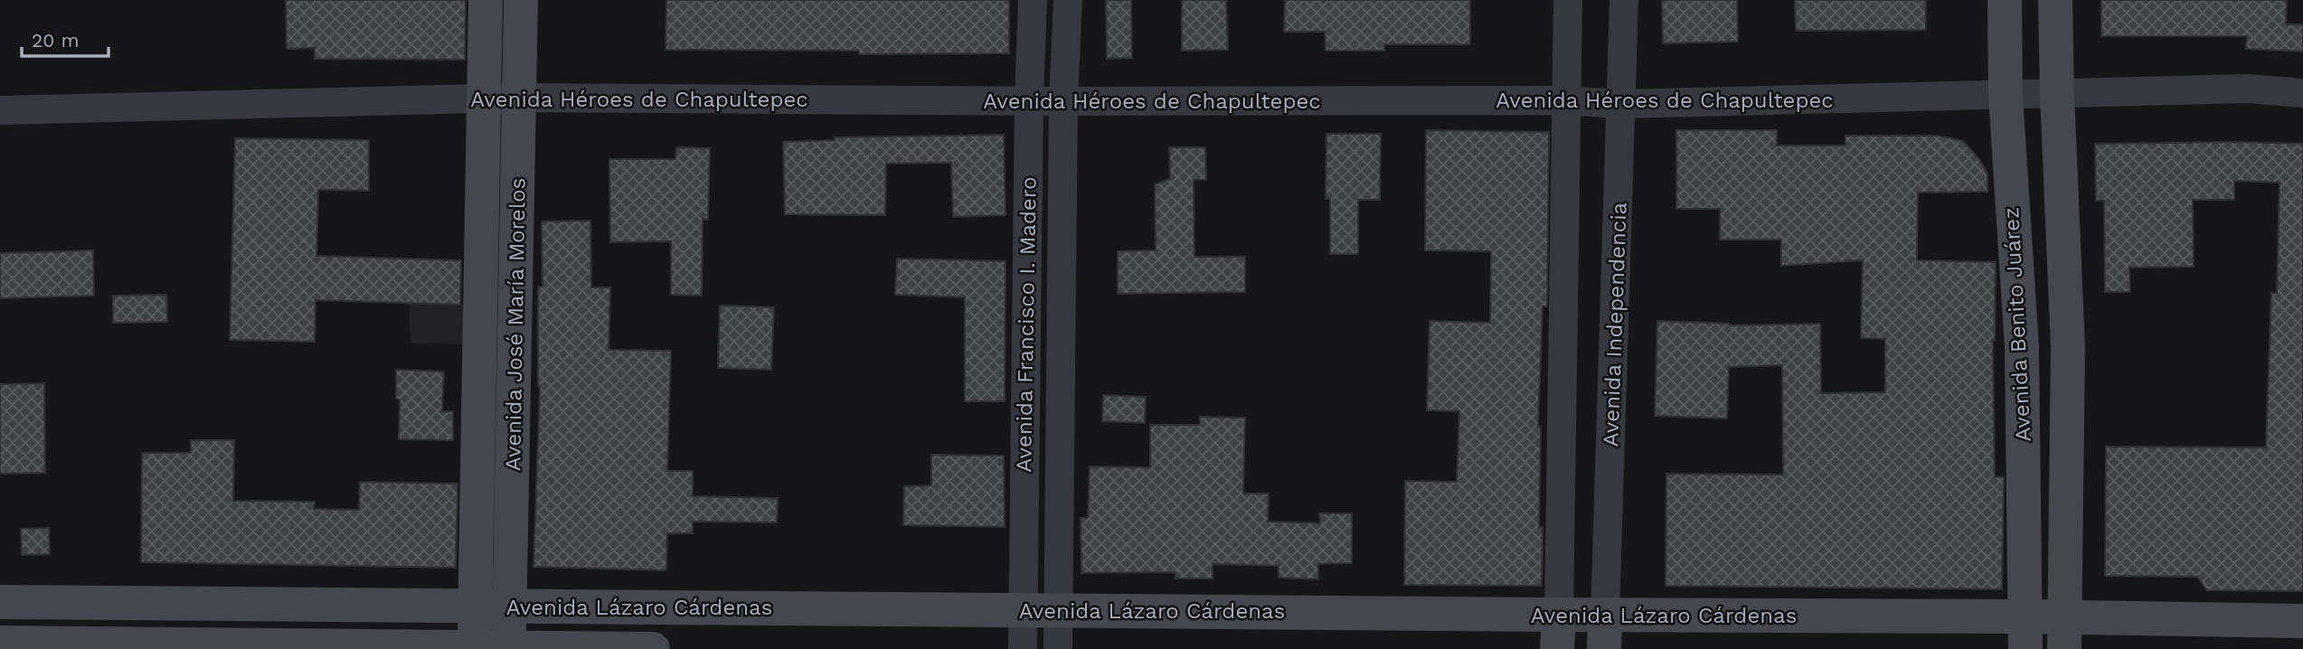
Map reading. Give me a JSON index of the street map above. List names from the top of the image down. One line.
{"streets":{"main road":["Avenida José María Morelos","Avenida Independencia","Avenida Benito Juárez","Avenida Lázaro Cárdenas"],"street":["Avenida Héroes de Chapultepec","Avenida Francisco I. Madero"]},"crossings":[["Avenida Héroes de Chapultepec","Avenida José María Morelos"],["Avenida Héroes de Chapultepec","Avenida Francisco I. Madero"],["Avenida Héroes de Chapultepec","Avenida Independencia"],["Avenida Héroes de Chapultepec","Avenida Benito Juárez"],["Avenida José María Morelos","Avenida Lázaro Cárdenas"],["Avenida Francisco I. Madero","Avenida Lázaro Cárdenas"],["Avenida Independencia","Avenida Lázaro Cárdenas"],["Avenida Benito Juárez","Avenida Lázaro Cárdenas"]],"scale_bar":"20 m"}
